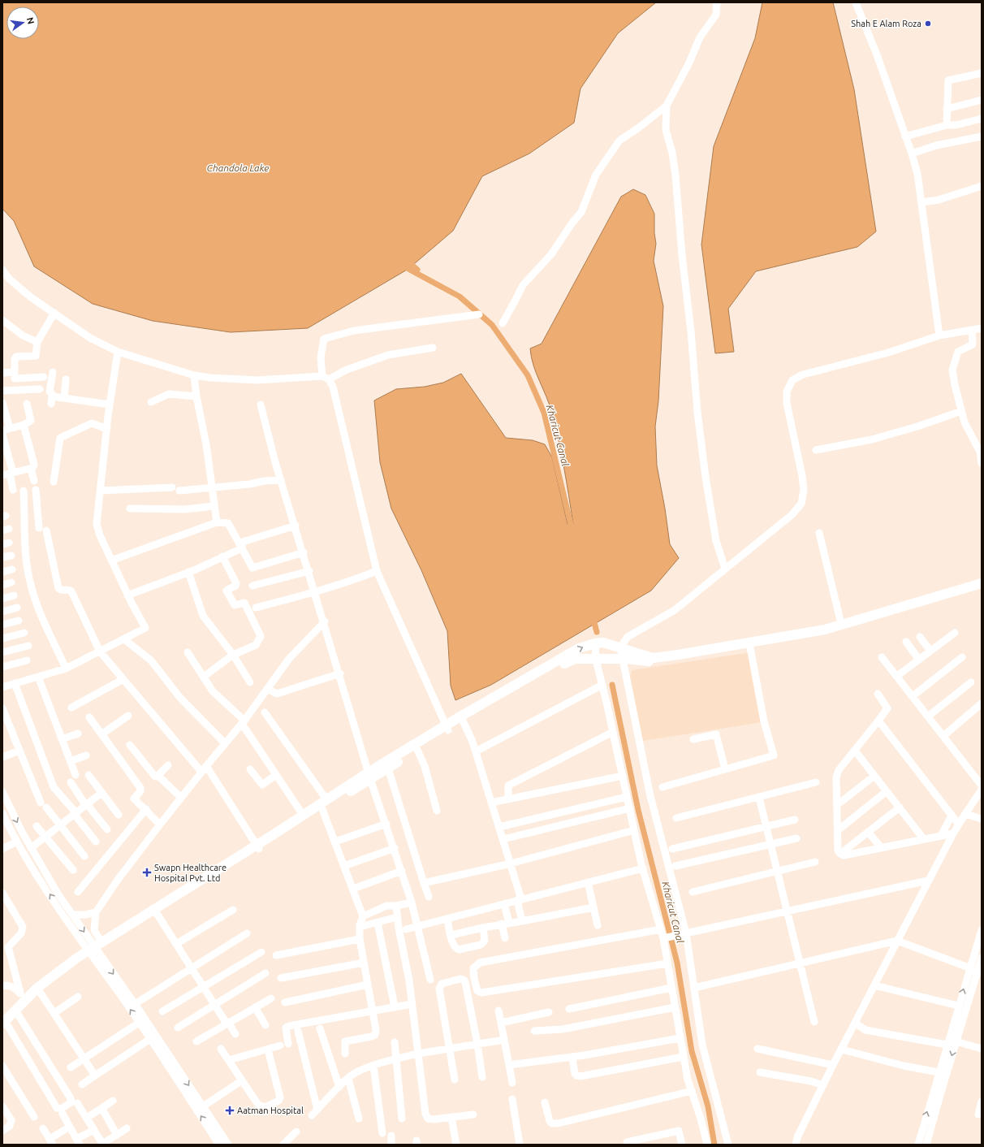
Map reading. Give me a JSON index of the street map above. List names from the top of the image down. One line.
{"water":["Chandola Lake","Kharicut Canal"],"places":{"other":["Shah E Alam Roza"],"health":["Swapn Healthcare Hospital Pvt. Ltd","Aatman Hospital"]},"north":"right"}
